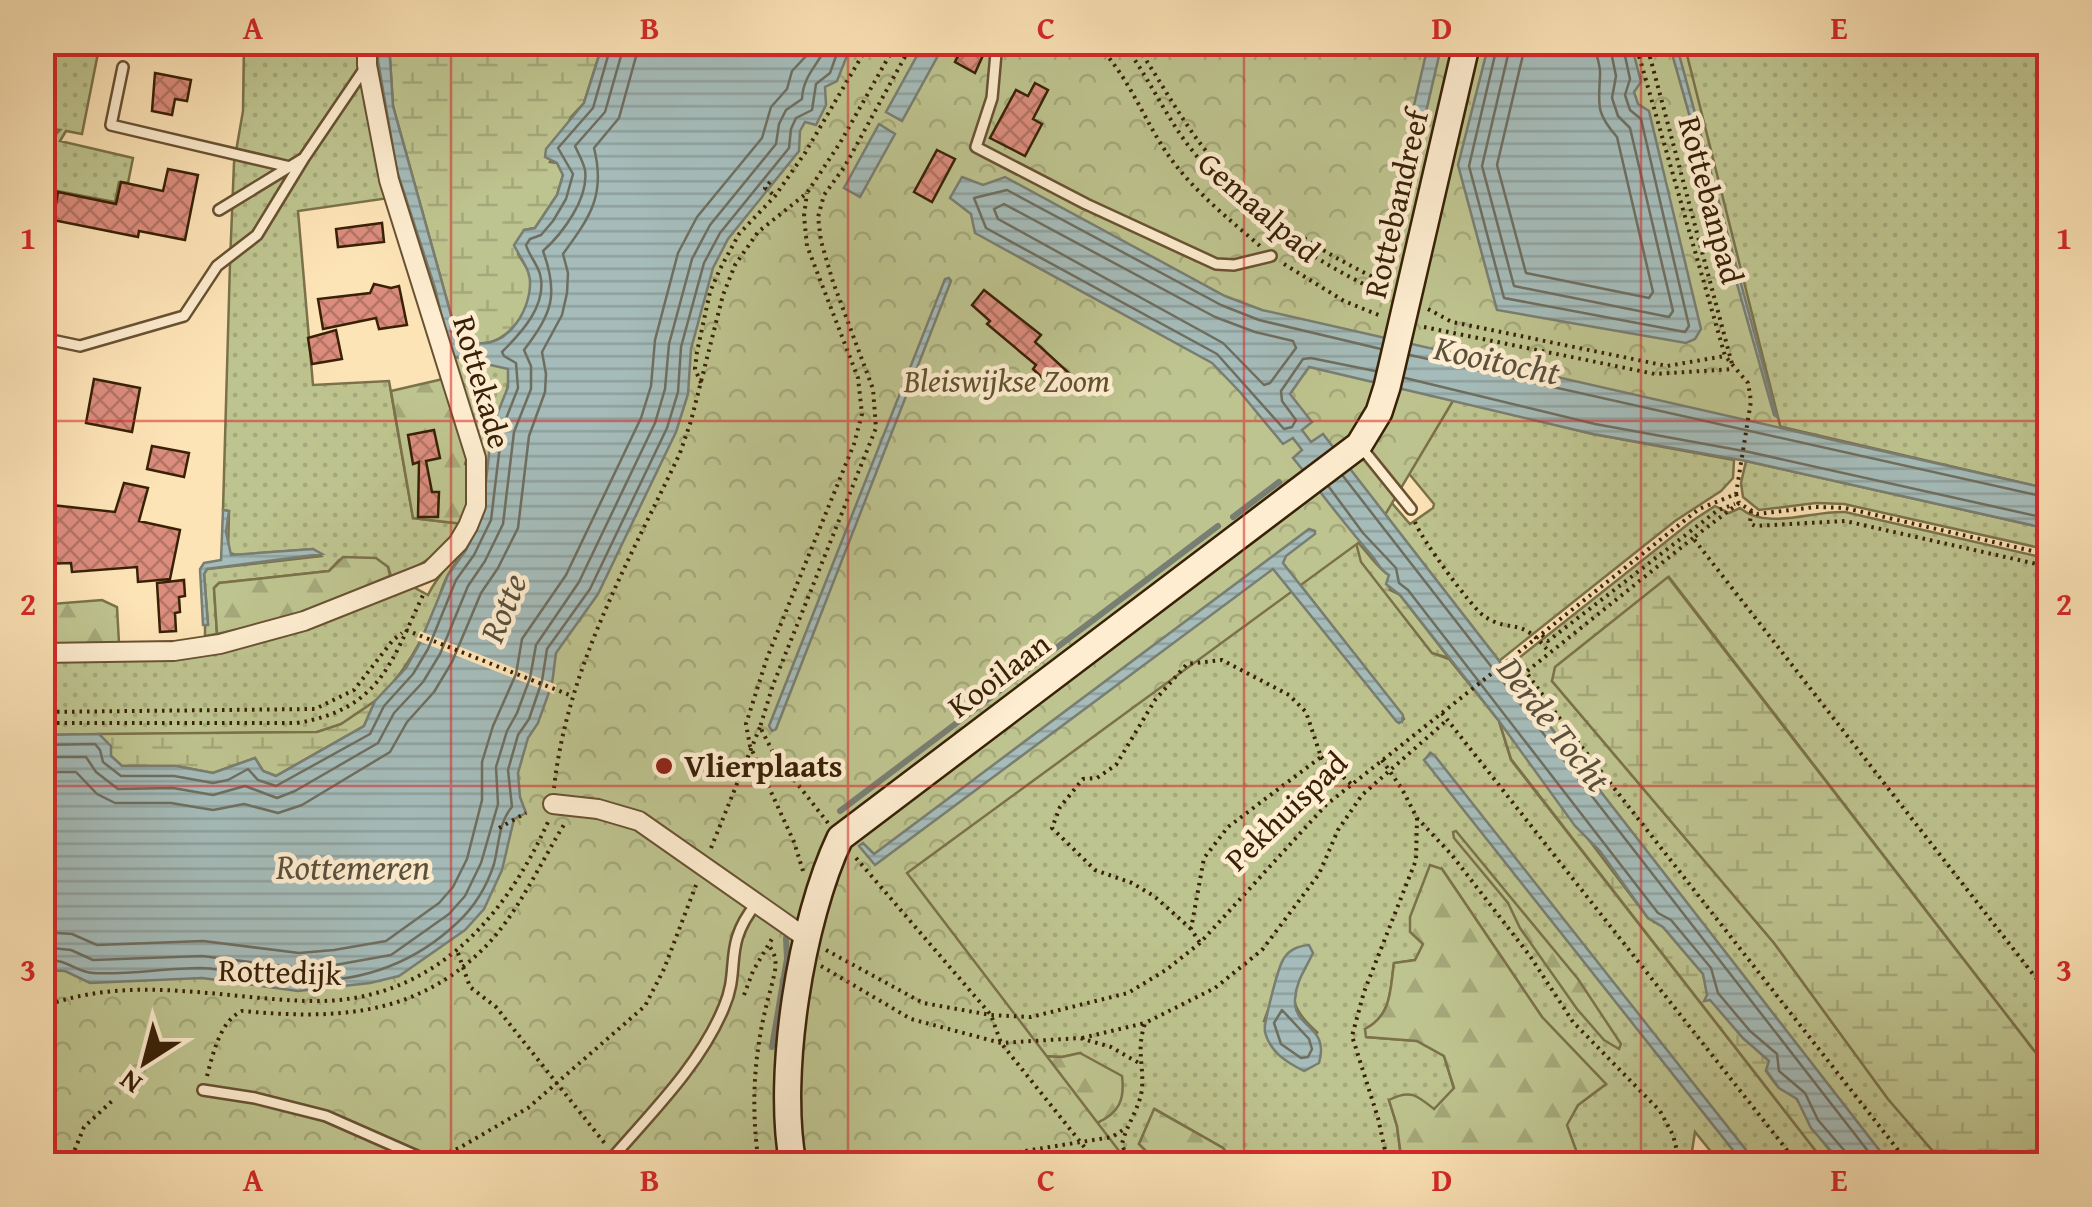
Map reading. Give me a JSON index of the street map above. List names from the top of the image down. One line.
{"streets":{"street":["Rottebandreef","Rottekade","Kooilaan"],"path":["Rottebanpad","Gemaalpad","Pekhuispad","Rottedijk"]},"crossings":[["Rottebanpad","Gemaalpad"],["Rottebandreef","Gemaalpad"],["Rottebandreef","Kooilaan"],["Gemaalpad","Kooilaan"]],"water":["Kooitocht","Rotte","Derde Tocht","Rottemeren"],"parks":["Bleiswijkse Zoom"],"places":["Vlierplaats"],"north":"bottom left","grid":{"columns":["A","B","C","D","E"],"rows":["1","2","3"]}}
